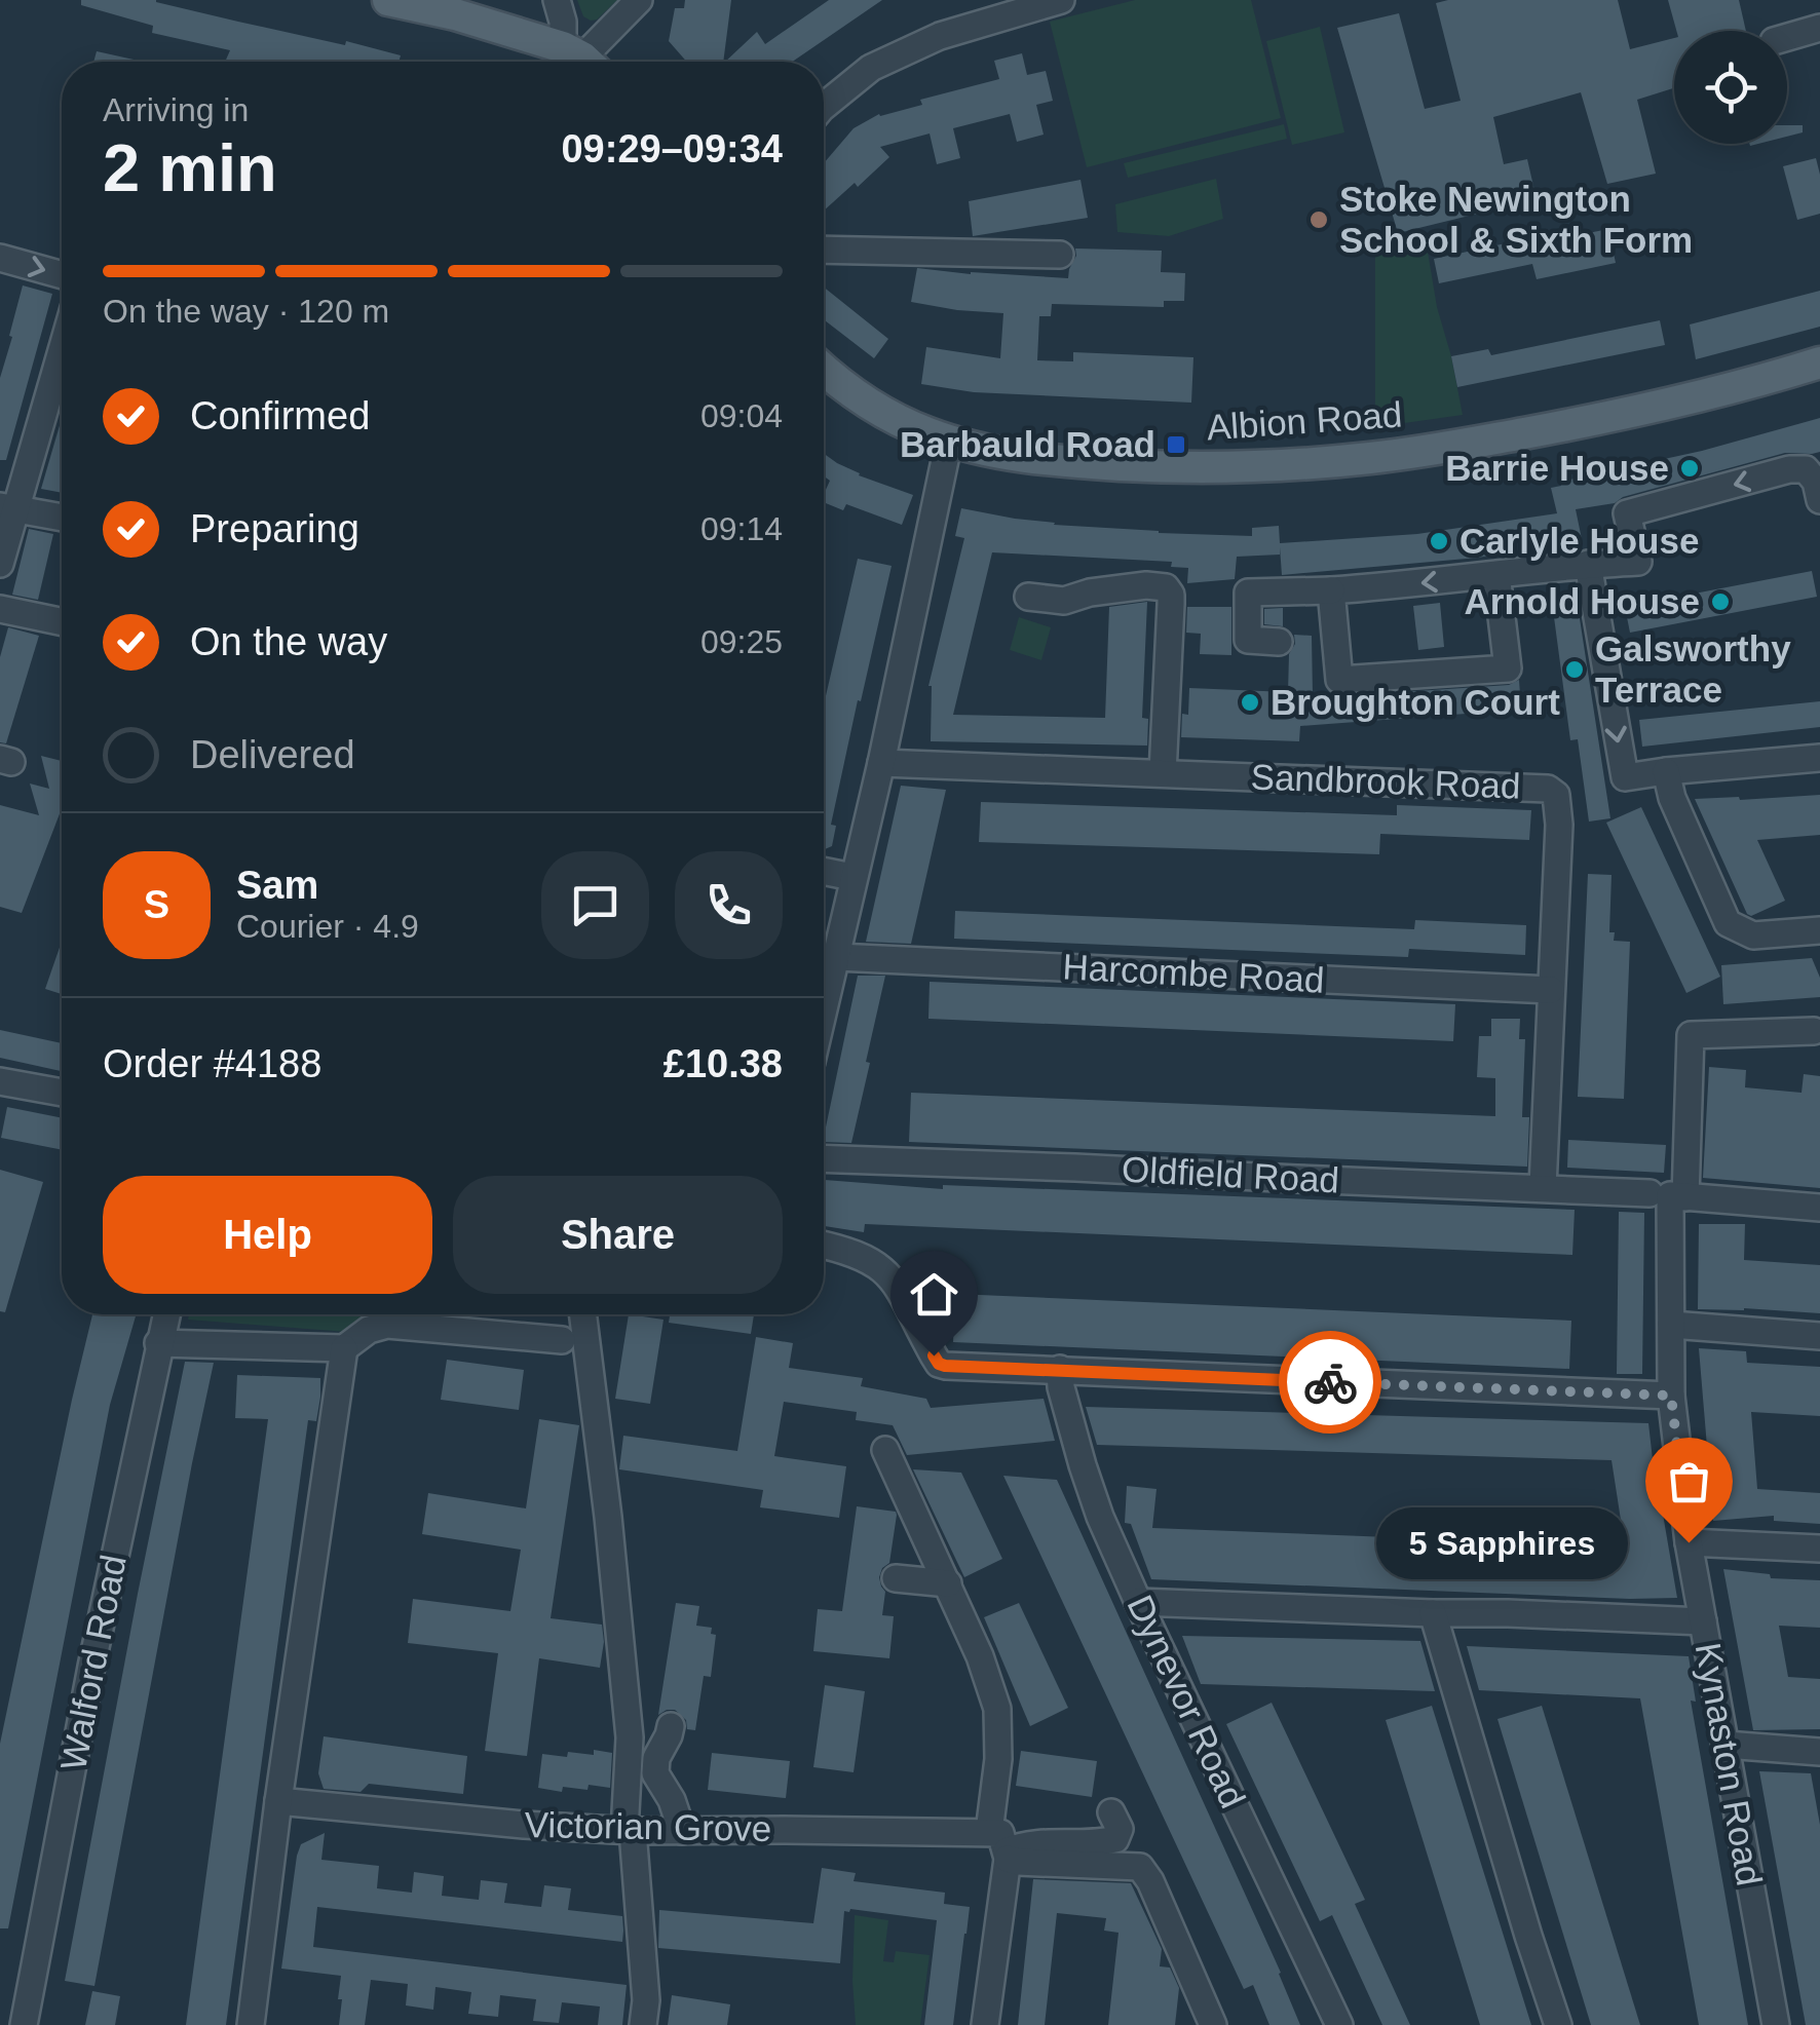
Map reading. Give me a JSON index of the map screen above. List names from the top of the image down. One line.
{"streets":{"main road":["Albion Road"],"street":["Sandbrook Road","Harcombe Road","Oldfield Road","Walford Road","Dynevor Road","Kynaston Road","Victorian Grove"]},"crossings":[["Sandbrook Road","Harcombe Road"],["Sandbrook Road","Oldfield Road"],["Oldfield Road","Kynaston Road"]],"places":{"other":["Stoke Newington School & Sixth Form","Barrie House","Carlyle House","Arnold House","Galsworthy Terrace","Broughton Court","5 Sapphires"],"transit":["Barbauld Road"]},"page":{"heading":["2 min","Arriving in","09:29–09:34"],"panel":["Sam","Courier · 4.9","Order #4188","£10.38"],"bar":"On the way · 120 m","list":[["Confirmed","09:04"],["Preparing","09:14"],["On the way","09:25"],"Delivered"],"round":"S","buttons":["Help","Share"],"bubble":"5 Sapphires"}}
